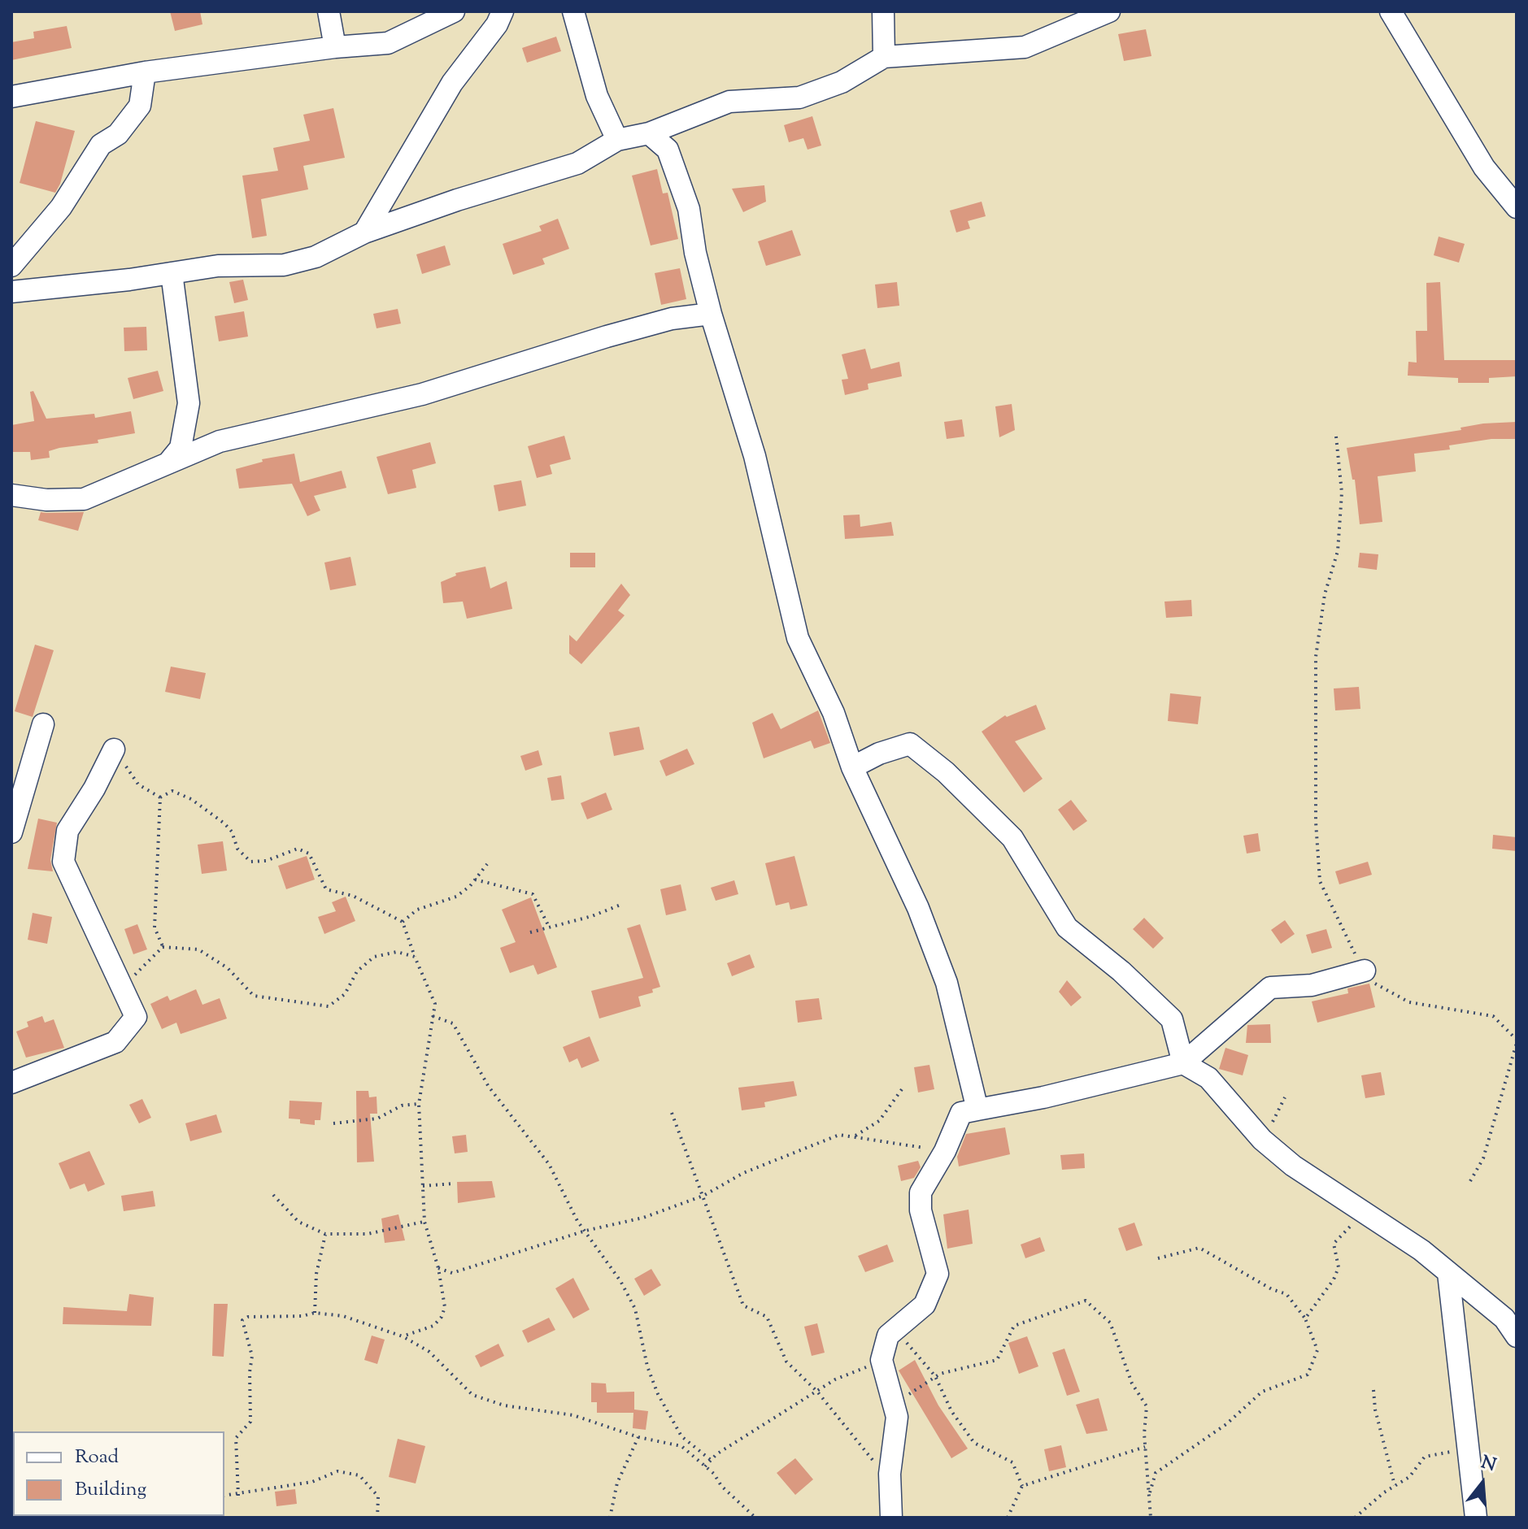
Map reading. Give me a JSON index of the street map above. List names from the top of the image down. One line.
{"legend":["Road","Building"],"north":"top"}
